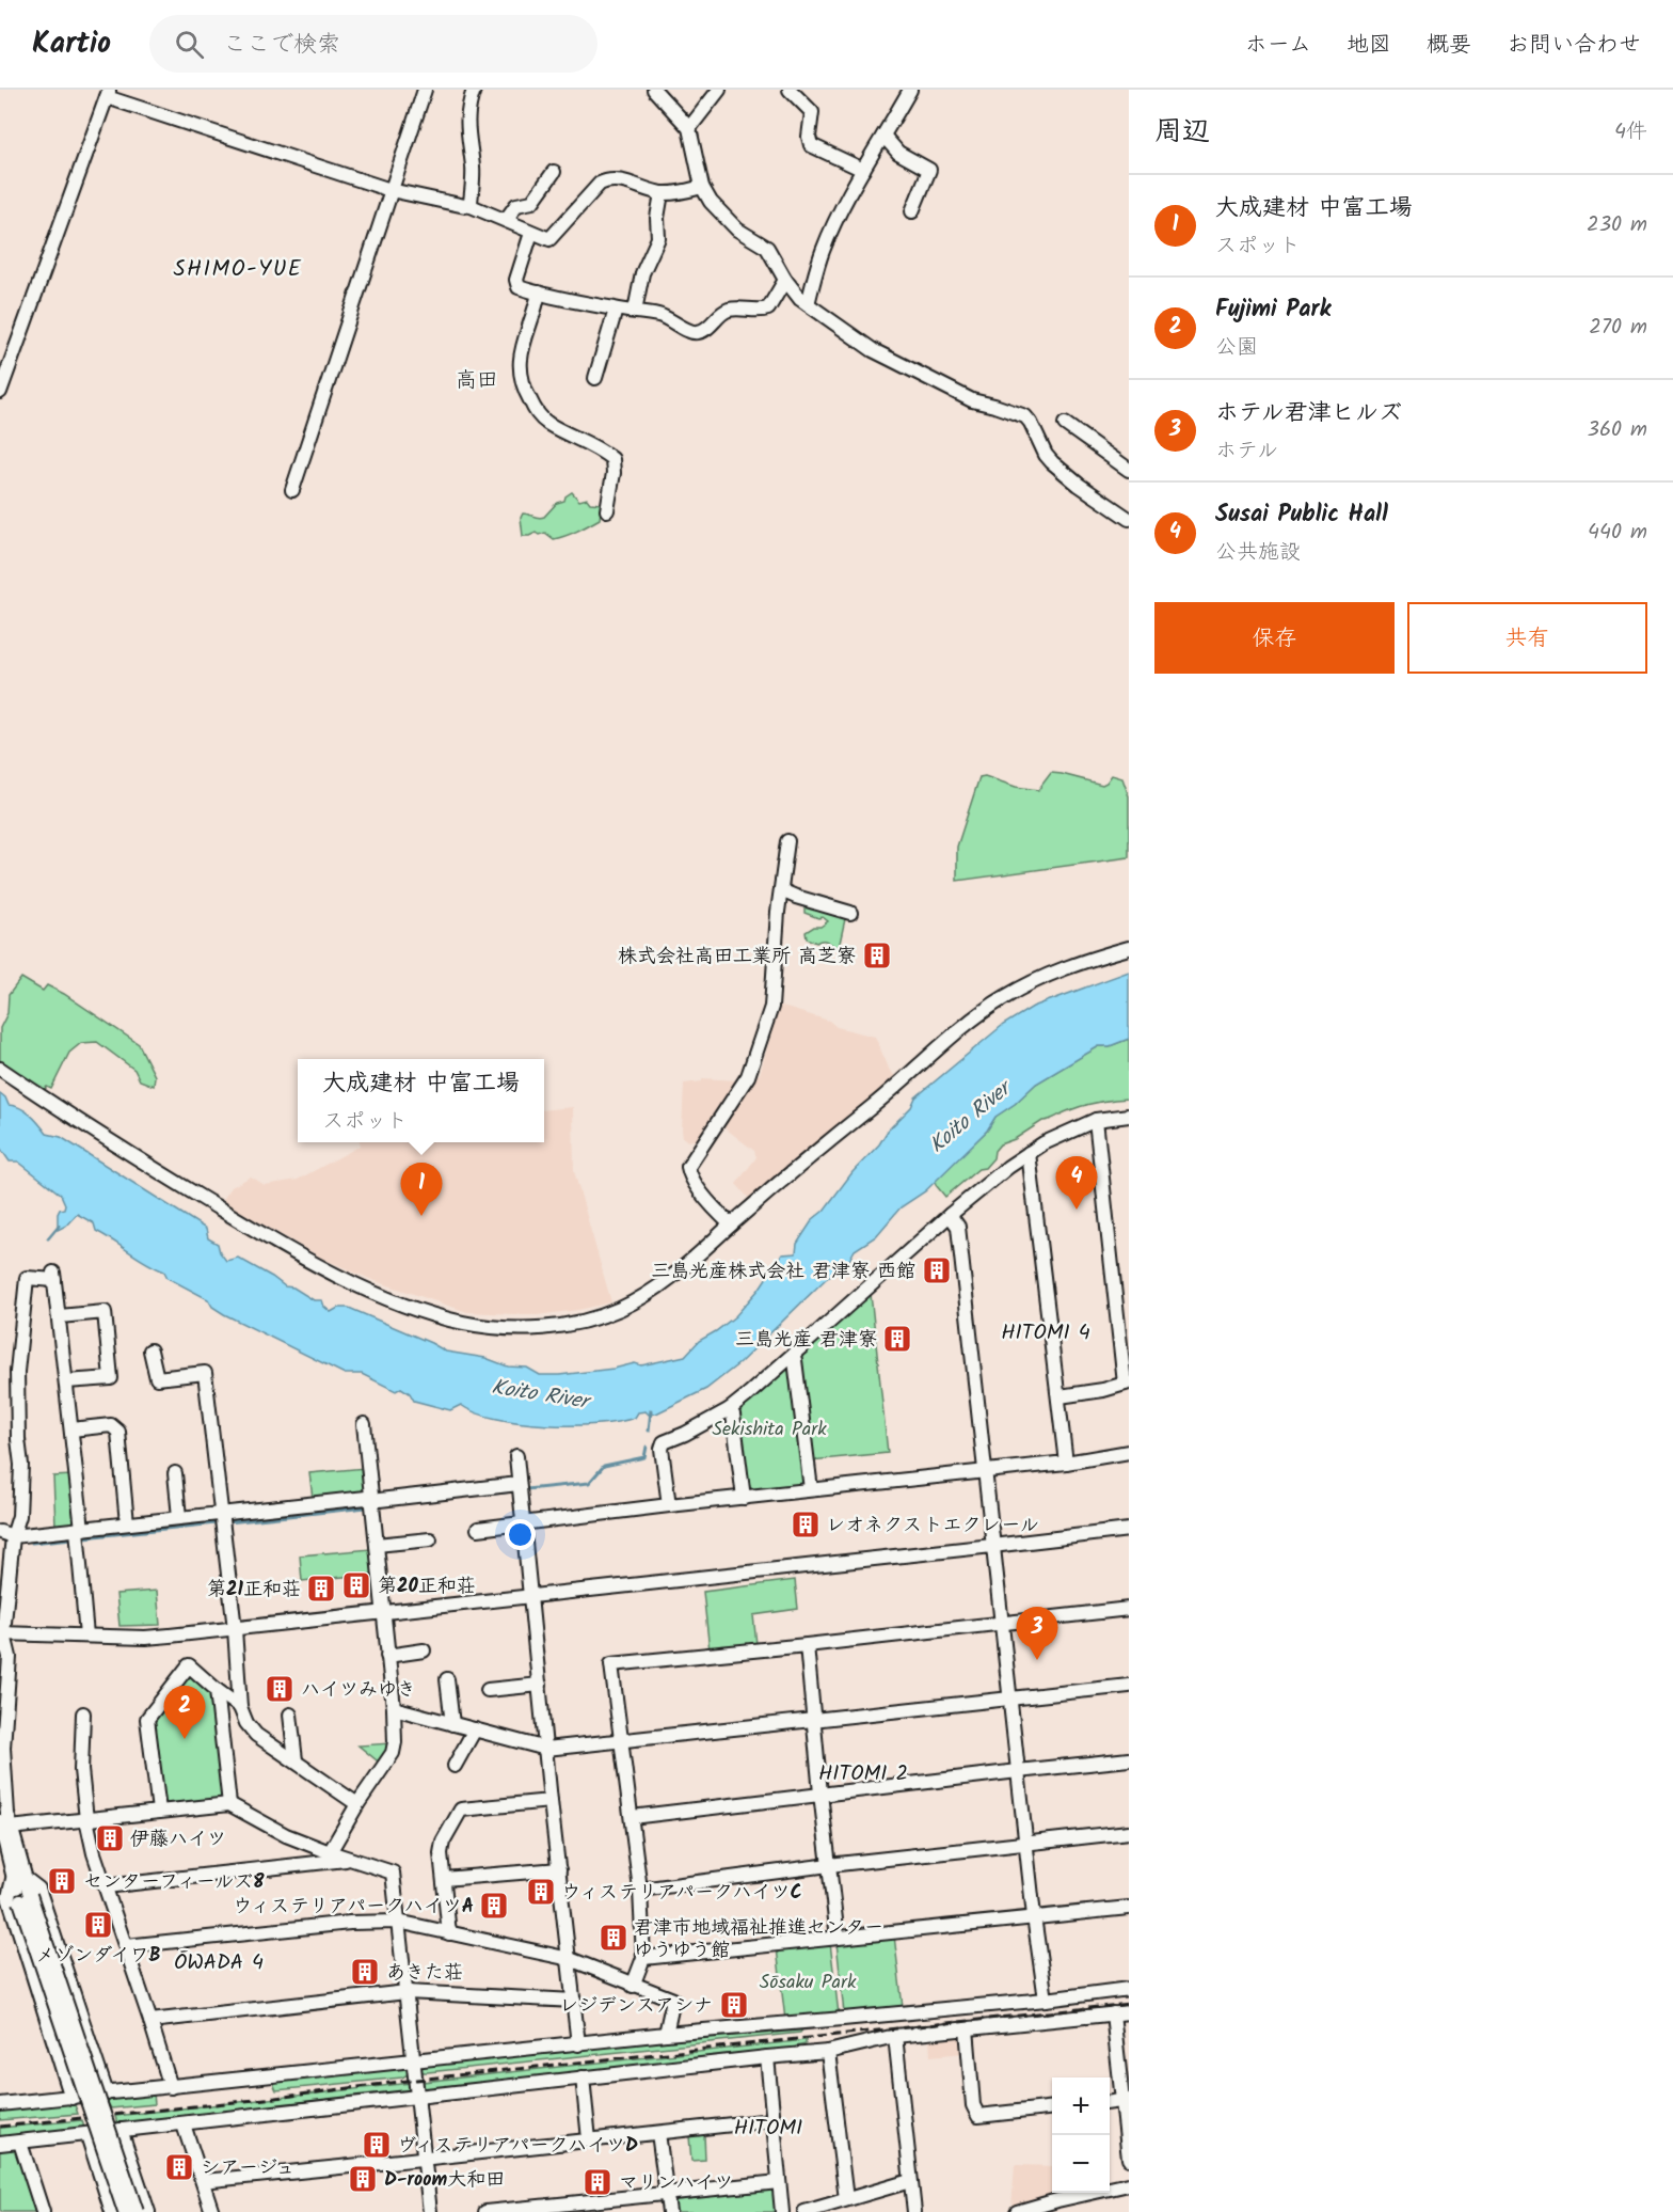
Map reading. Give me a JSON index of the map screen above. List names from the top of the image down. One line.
{"districts":["SHIMO-YUE","高田","HITOMI 4","HITOMI 2","ŌWADA 4","HITOMI"],"water":["Koito River"],"parks":["Sekishita Park","Sōsaku Park"],"places":{"building":["株式会社高田工業所 高芝寮","三島光産株式会社 君津寮 西館","三島光産 君津寮","レオネクストエクレール","第20正和荘","第21正和荘","ハイツみゆき","伊藤ハイツ","センターフィールズ8","ウィステリアパークハイツC","ウィステリアパークハイツA","メゾンダイワB","君津市地域福祉推進センター ゆうゆう館","あきた荘","レジデンスアシナ","ヴィステリアパークハイツD","シアージュ","D-room大和田","マリンハイツ"]},"page":{"header":"Kartio","search":"ここで検索","nav":["ホーム","地図","概要","お問い合わせ"],"heading":["周辺","4件"],"list":[{"mark":"1","name":"大成建材 中富工場","note":"スポット","value":"230 m"},{"mark":"2","name":"Fujimi Park","note":"公園","value":"270 m"},{"mark":"3","name":"ホテル君津ヒルズ","note":"ホテル","value":"360 m"},{"mark":"4","name":"Susai Public Hall","note":"公共施設","value":"440 m"}],"buttons":["保存","共有"],"popup":["大成建材 中富工場","スポット"],"pins":["4","1","3","2"],"map_buttons":["+","−"]}}
